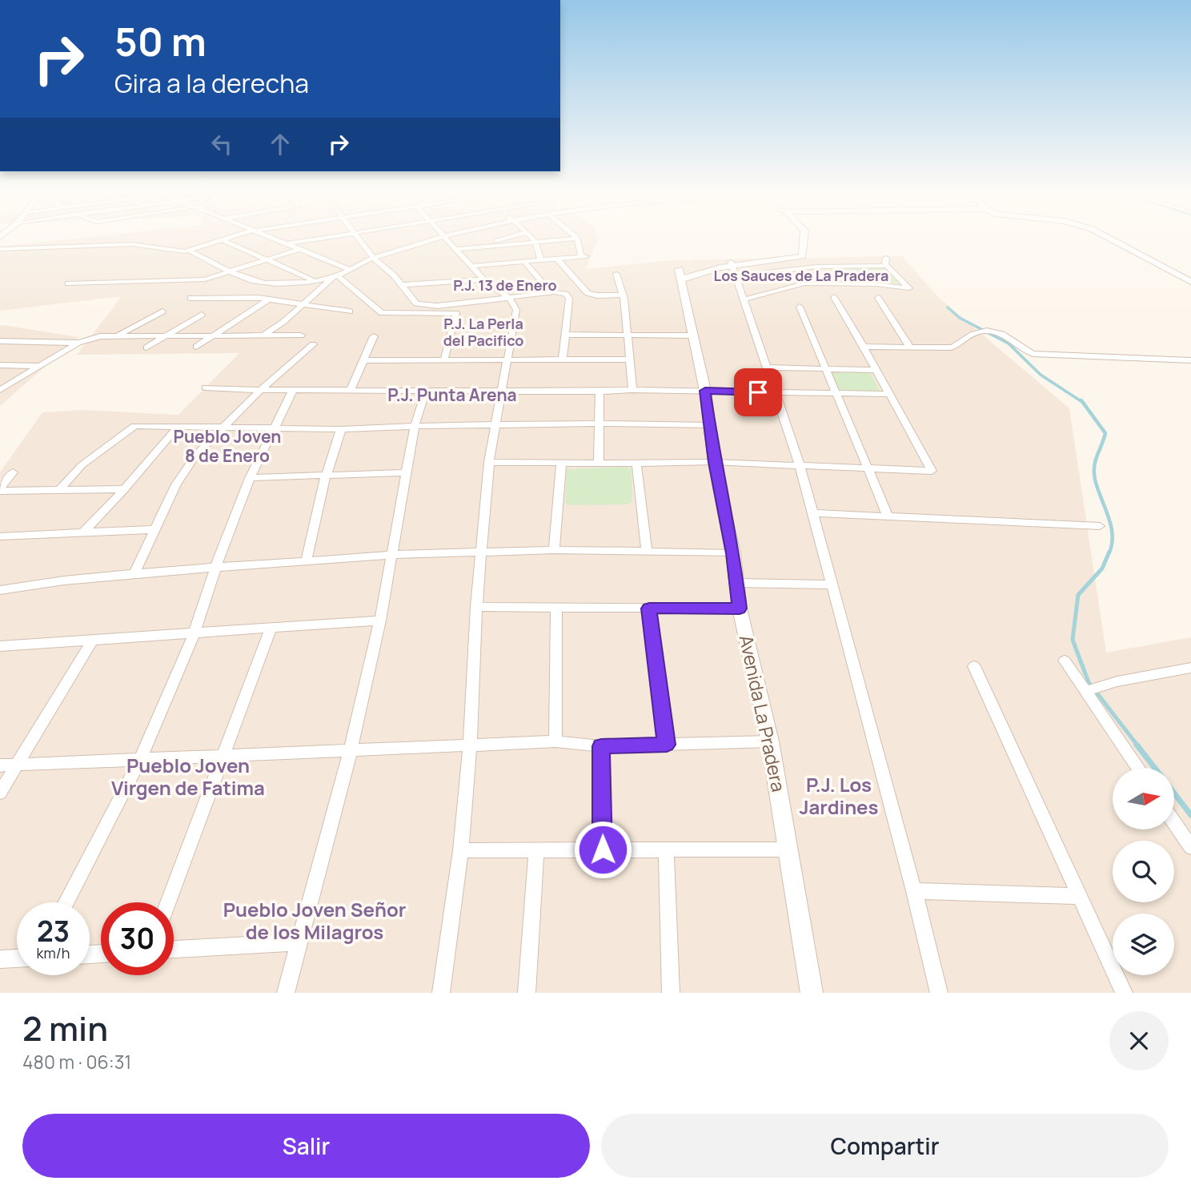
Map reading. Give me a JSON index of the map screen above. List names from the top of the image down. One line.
{"streets":{"street":["Avenida La Pradera"]},"districts":["Los Sauces de La Pradera","P.J. 13 de Enero","P.J. La Perla del Pacifico","P.J. Punta Arena","Pueblo Joven 8 de Enero","Pueblo Joven Virgen de Fatima","P.J. Los Jardines","Pueblo Joven Señor de los Milagros"],"north":"right","page":{"turn":["50 m","Gira a la derecha"],"speed":"23 km/h","limit":"30","heading":["2 min","480 m · 06:31"],"buttons":["Salir","Compartir"]}}
